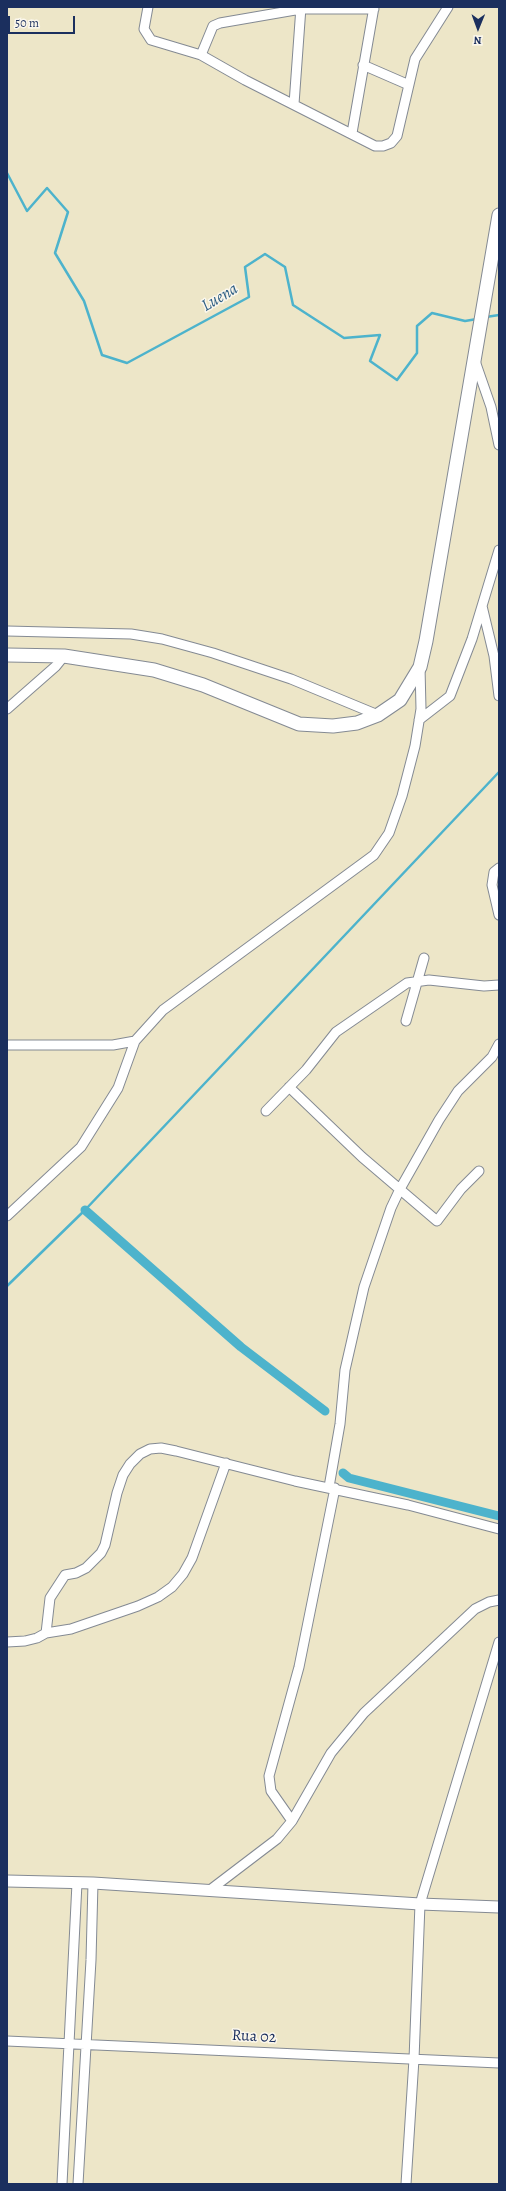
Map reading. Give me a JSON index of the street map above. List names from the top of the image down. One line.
{"streets":{"street":["Rua 02"]},"water":["Luena"],"scale_bar":"50 m","north":"bottom"}
